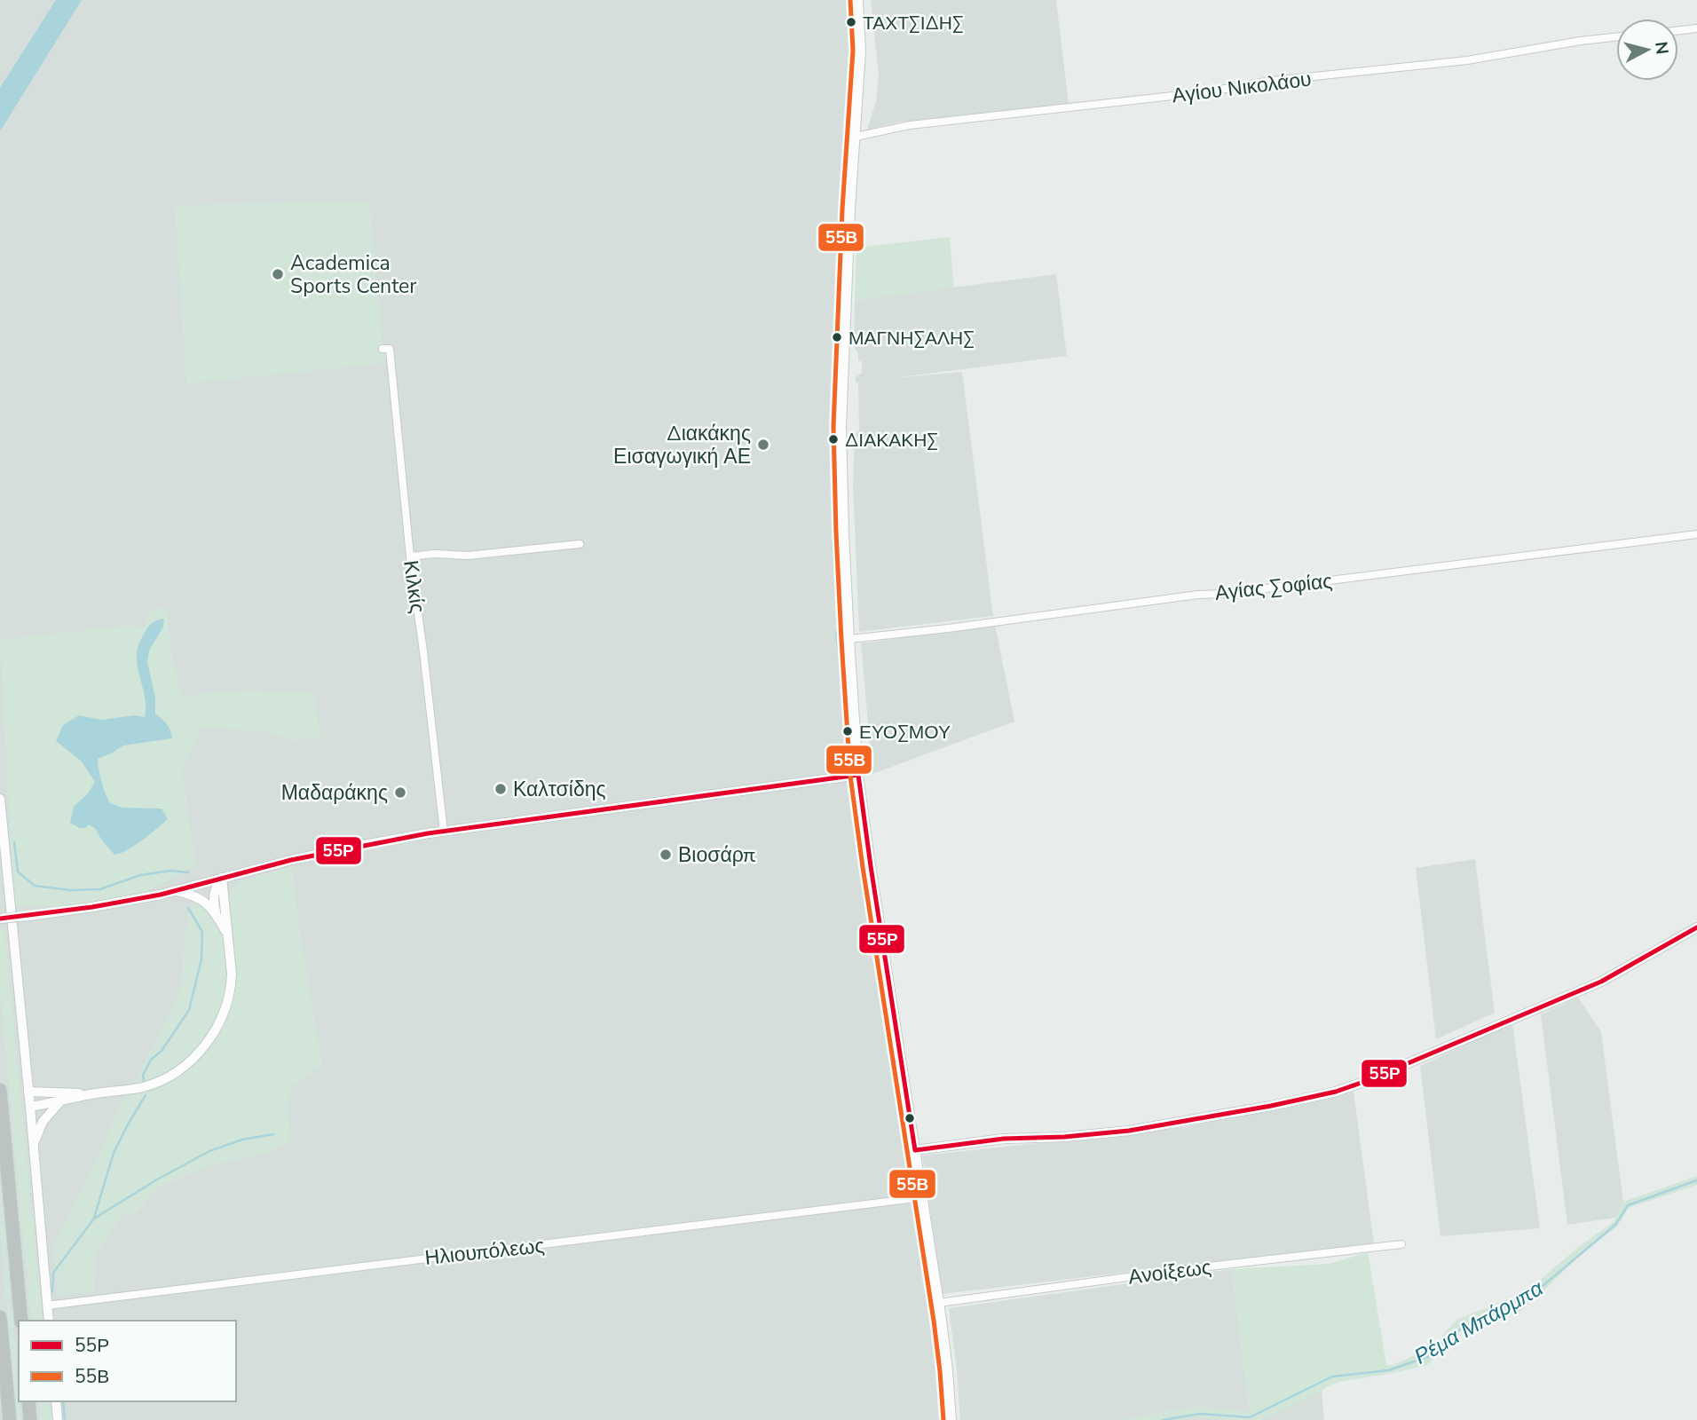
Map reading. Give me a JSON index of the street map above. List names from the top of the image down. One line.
{"streets":{"street":["Αγίου Νικολάου","Κιλκίς","Αγίας Σοφίας","Ηλιουπόλεως","Ανοίξεως"]},"water":["Ρέμα Μπάρμπα"],"places":["ΤΑΧΤΣΙΔΗΣ","Academica Sports Center","ΜΑΓΝΗΣΑΛΗΣ","ΔΙΑΚΑΚΗΣ","Διακάκης Εισαγωγική ΑΕ","ΕΥΟΣΜΟΥ","Καλτσίδης","Μαδαράκης","Βιοσάρπ"],"lines":["transit line 55Β","transit line 55Ρ"],"legend":["55Ρ","55Β"],"north":"right"}
